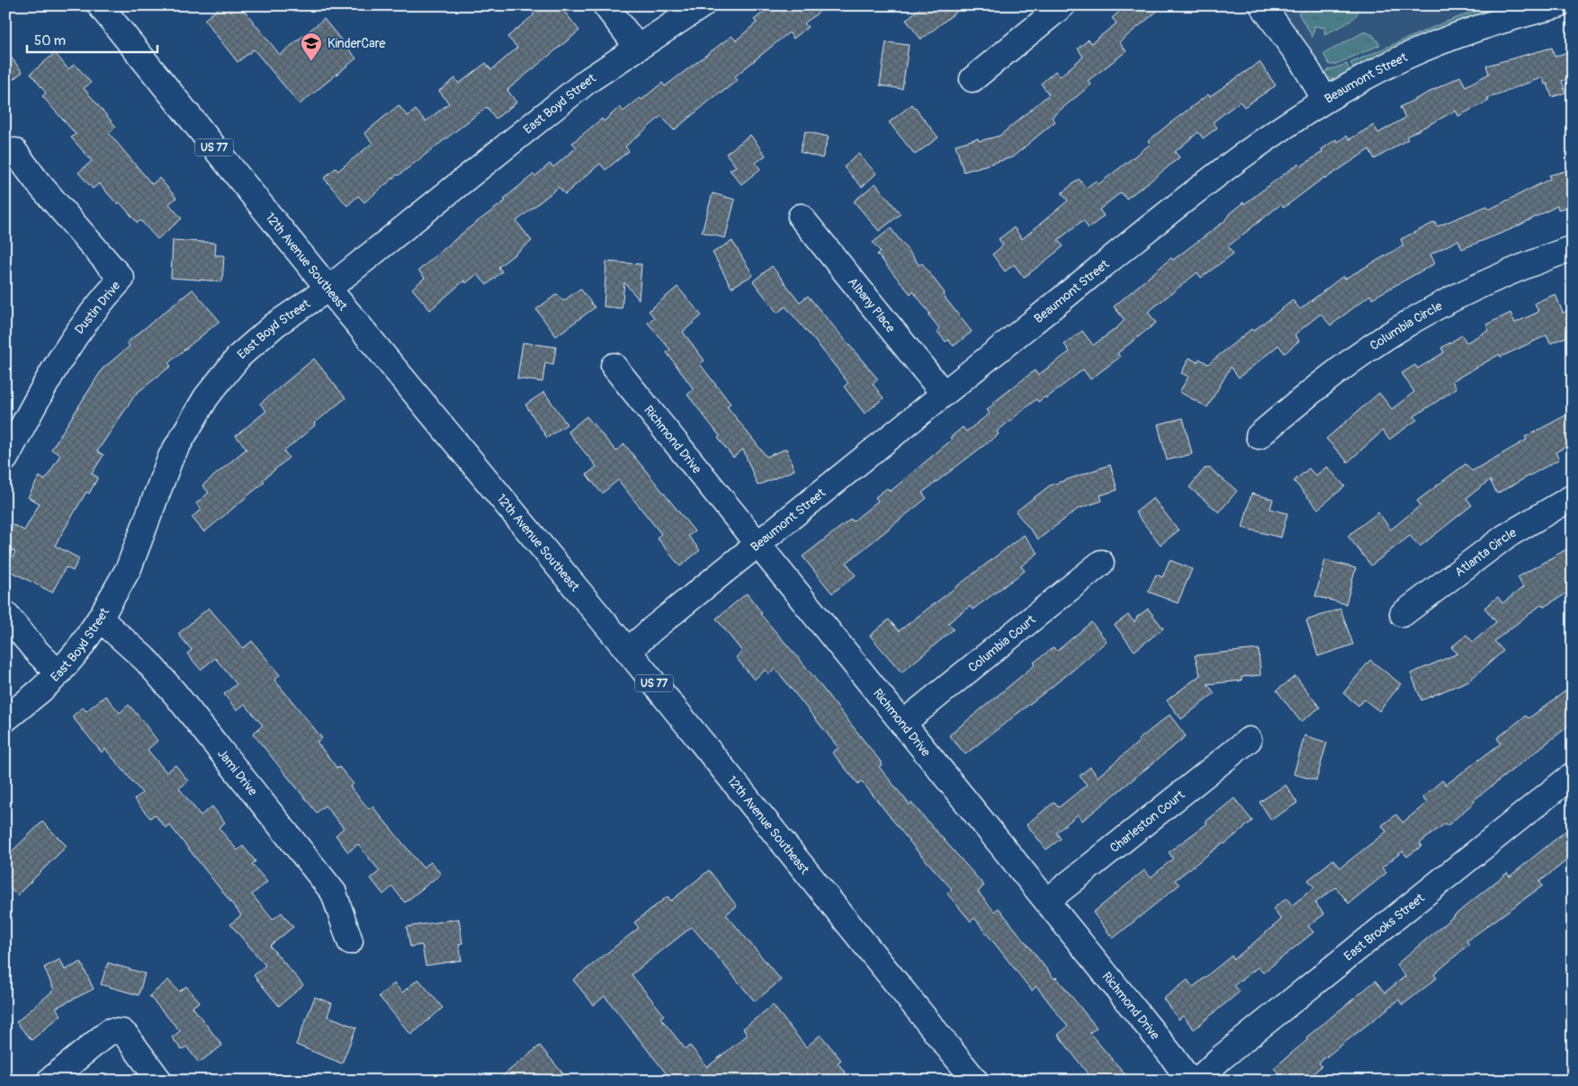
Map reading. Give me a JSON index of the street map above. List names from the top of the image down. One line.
{"streets":{"street":["Beaumont Street","East Boyd Street","US 77","12th Avenue Southeast","Albany Place","Dustin Drive","Columbia Circle","Richmond Drive","Atlanta Circle","Columbia Court","Jami Drive","Charleston Court","East Brooks Street"]},"crossings":[["Beaumont Street","12th Avenue Southeast"],["Beaumont Street","Albany Place"],["Beaumont Street","Richmond Drive"],["East Boyd Street","12th Avenue Southeast"],["East Boyd Street","Jami Drive"],["Richmond Drive","Columbia Court"],["Richmond Drive","Charleston Court"]],"places":{"school or university":["KinderCare"]},"scale_bar":"50 m"}
